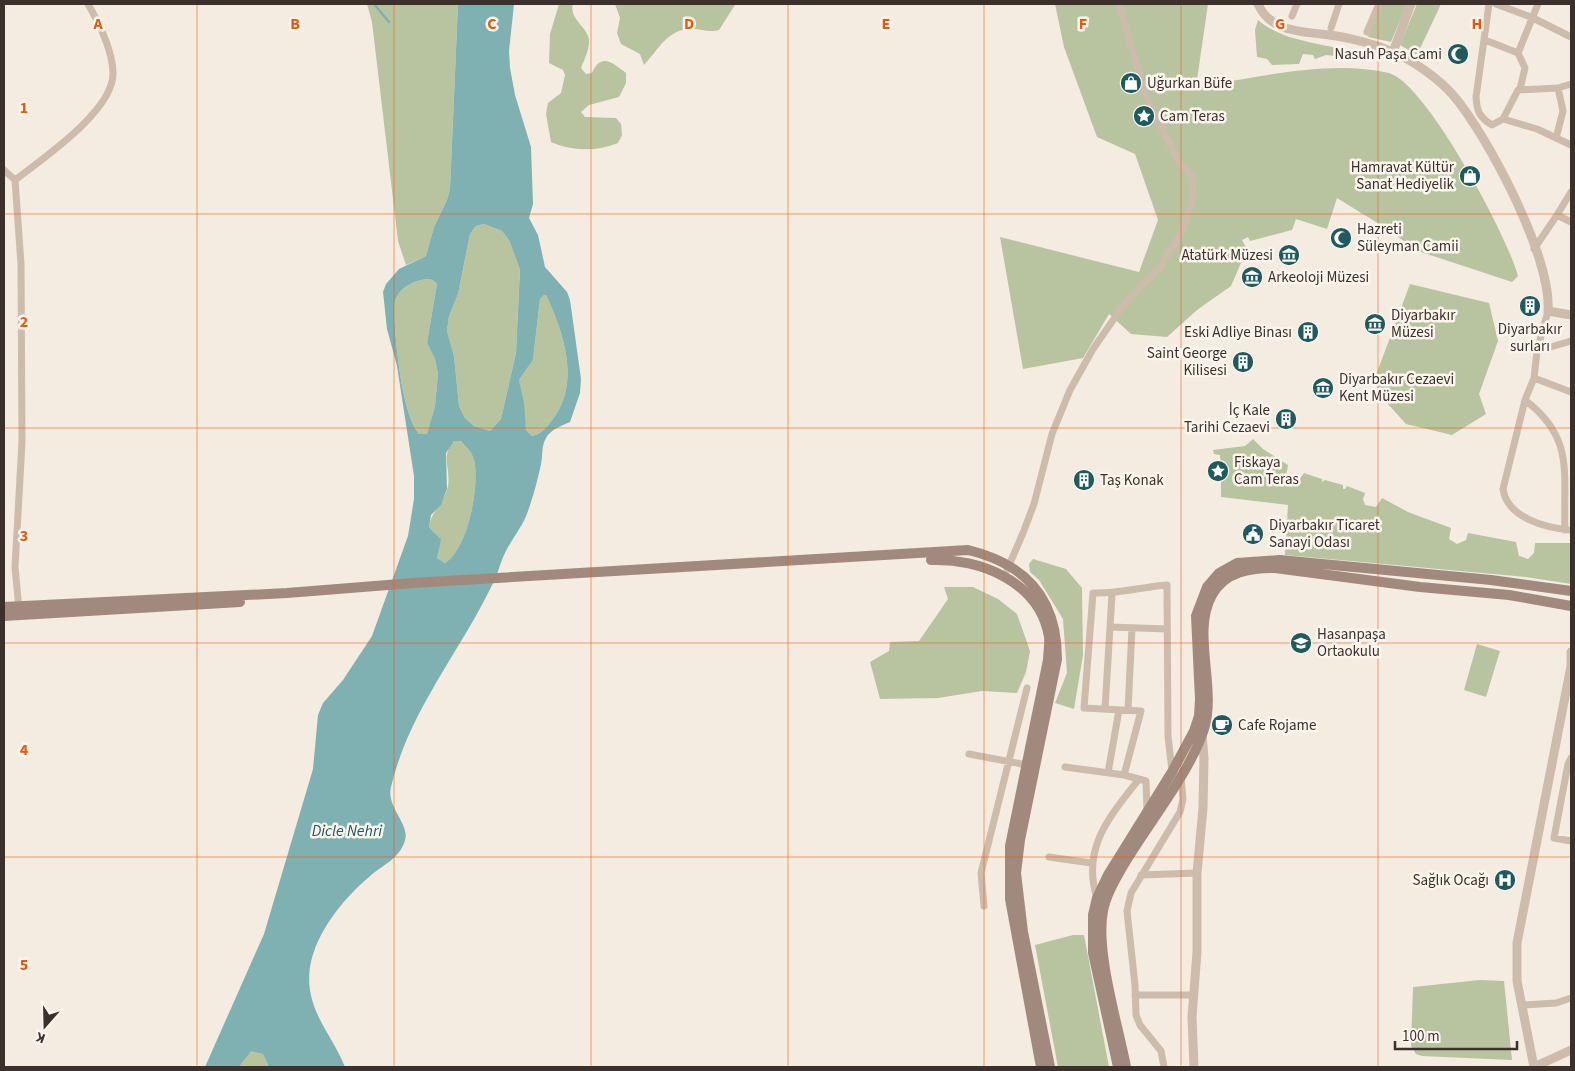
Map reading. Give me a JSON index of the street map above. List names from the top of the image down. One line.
{"water":["Dicle Nehri"],"places":{"mosque":["Nasuh Paşa Cami","Hazreti Süleyman Camii"],"shop":["Uğurkan Büfe","Hamravat Kültür Sanat Hediyelik"],"place":["Cam Teras","Fiskaya Cam Teras"],"museum":["Atatürk Müzesi","Arkeoloji Müzesi","Diyarbakır Müzesi","Diyarbakır Cezaevi Kent Müzesi"],"building":["Diyarbakır surları","Eski Adliye Binası","Saint George Kilisesi","İç Kale Tarihi Cezaevi","Taş Konak"],"public building":["Diyarbakır Ticaret Sanayi Odası"],"school or university":["Hasanpaşa Ortaokulu"],"cafe":["Cafe Rojame"],"hospital":["Sağlık Ocağı"]},"scale_bar":"100 m","north":"bottom","grid":{"columns":["A","B","C","D","E","F","G","H"],"rows":["1","2","3","4","5"]}}
